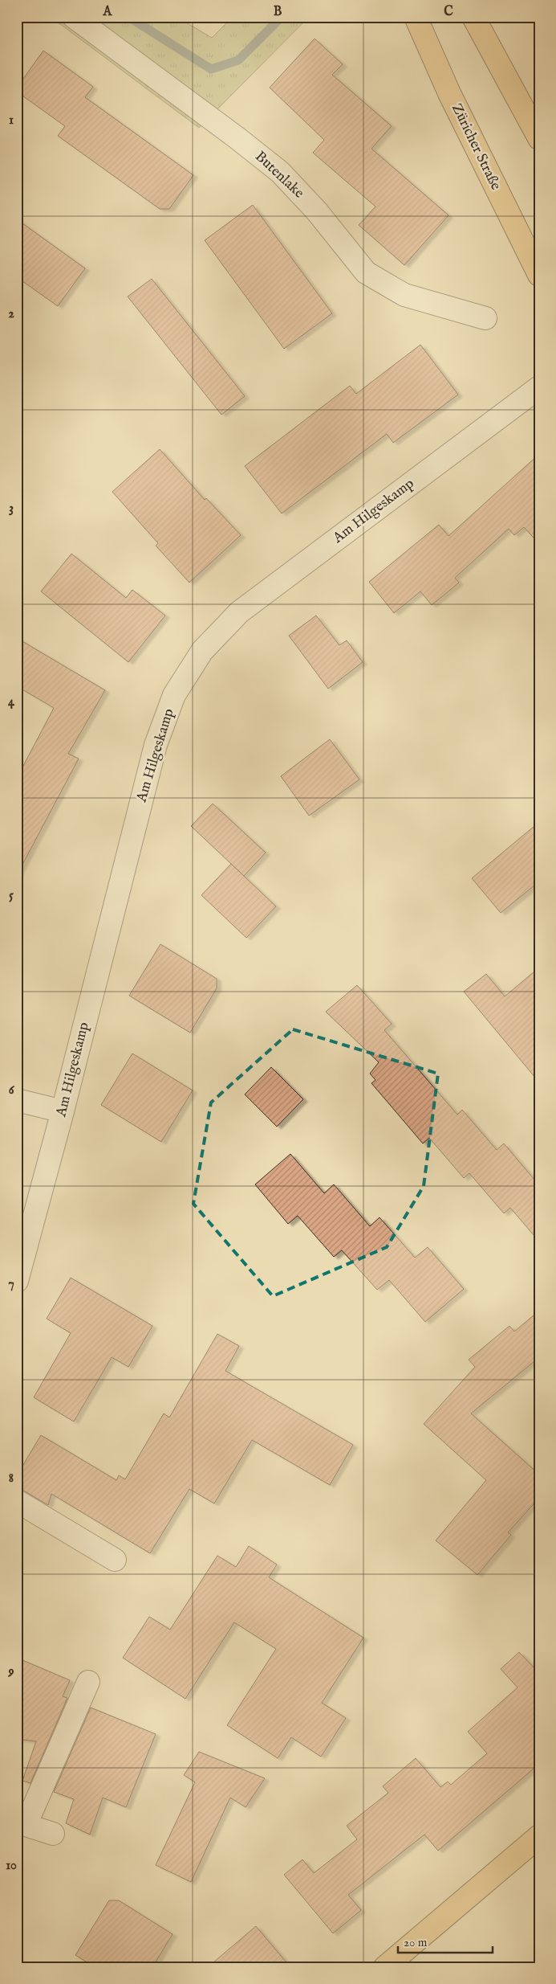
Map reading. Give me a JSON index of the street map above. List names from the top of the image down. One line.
{"streets":{"main road":["Züricher Straße"],"street":["Butenlake","Am Hilgeskamp"]},"scale_bar":"20 m","grid":{"columns":["A","B","C"],"rows":["1","2","3","4","5","6","7","8","9","10"]}}
